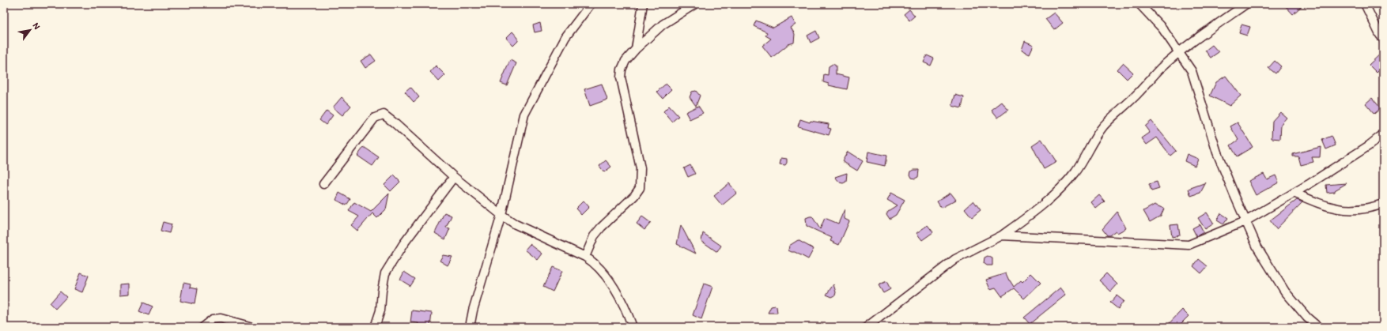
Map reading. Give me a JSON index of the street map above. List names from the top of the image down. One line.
{"north":"top right"}
